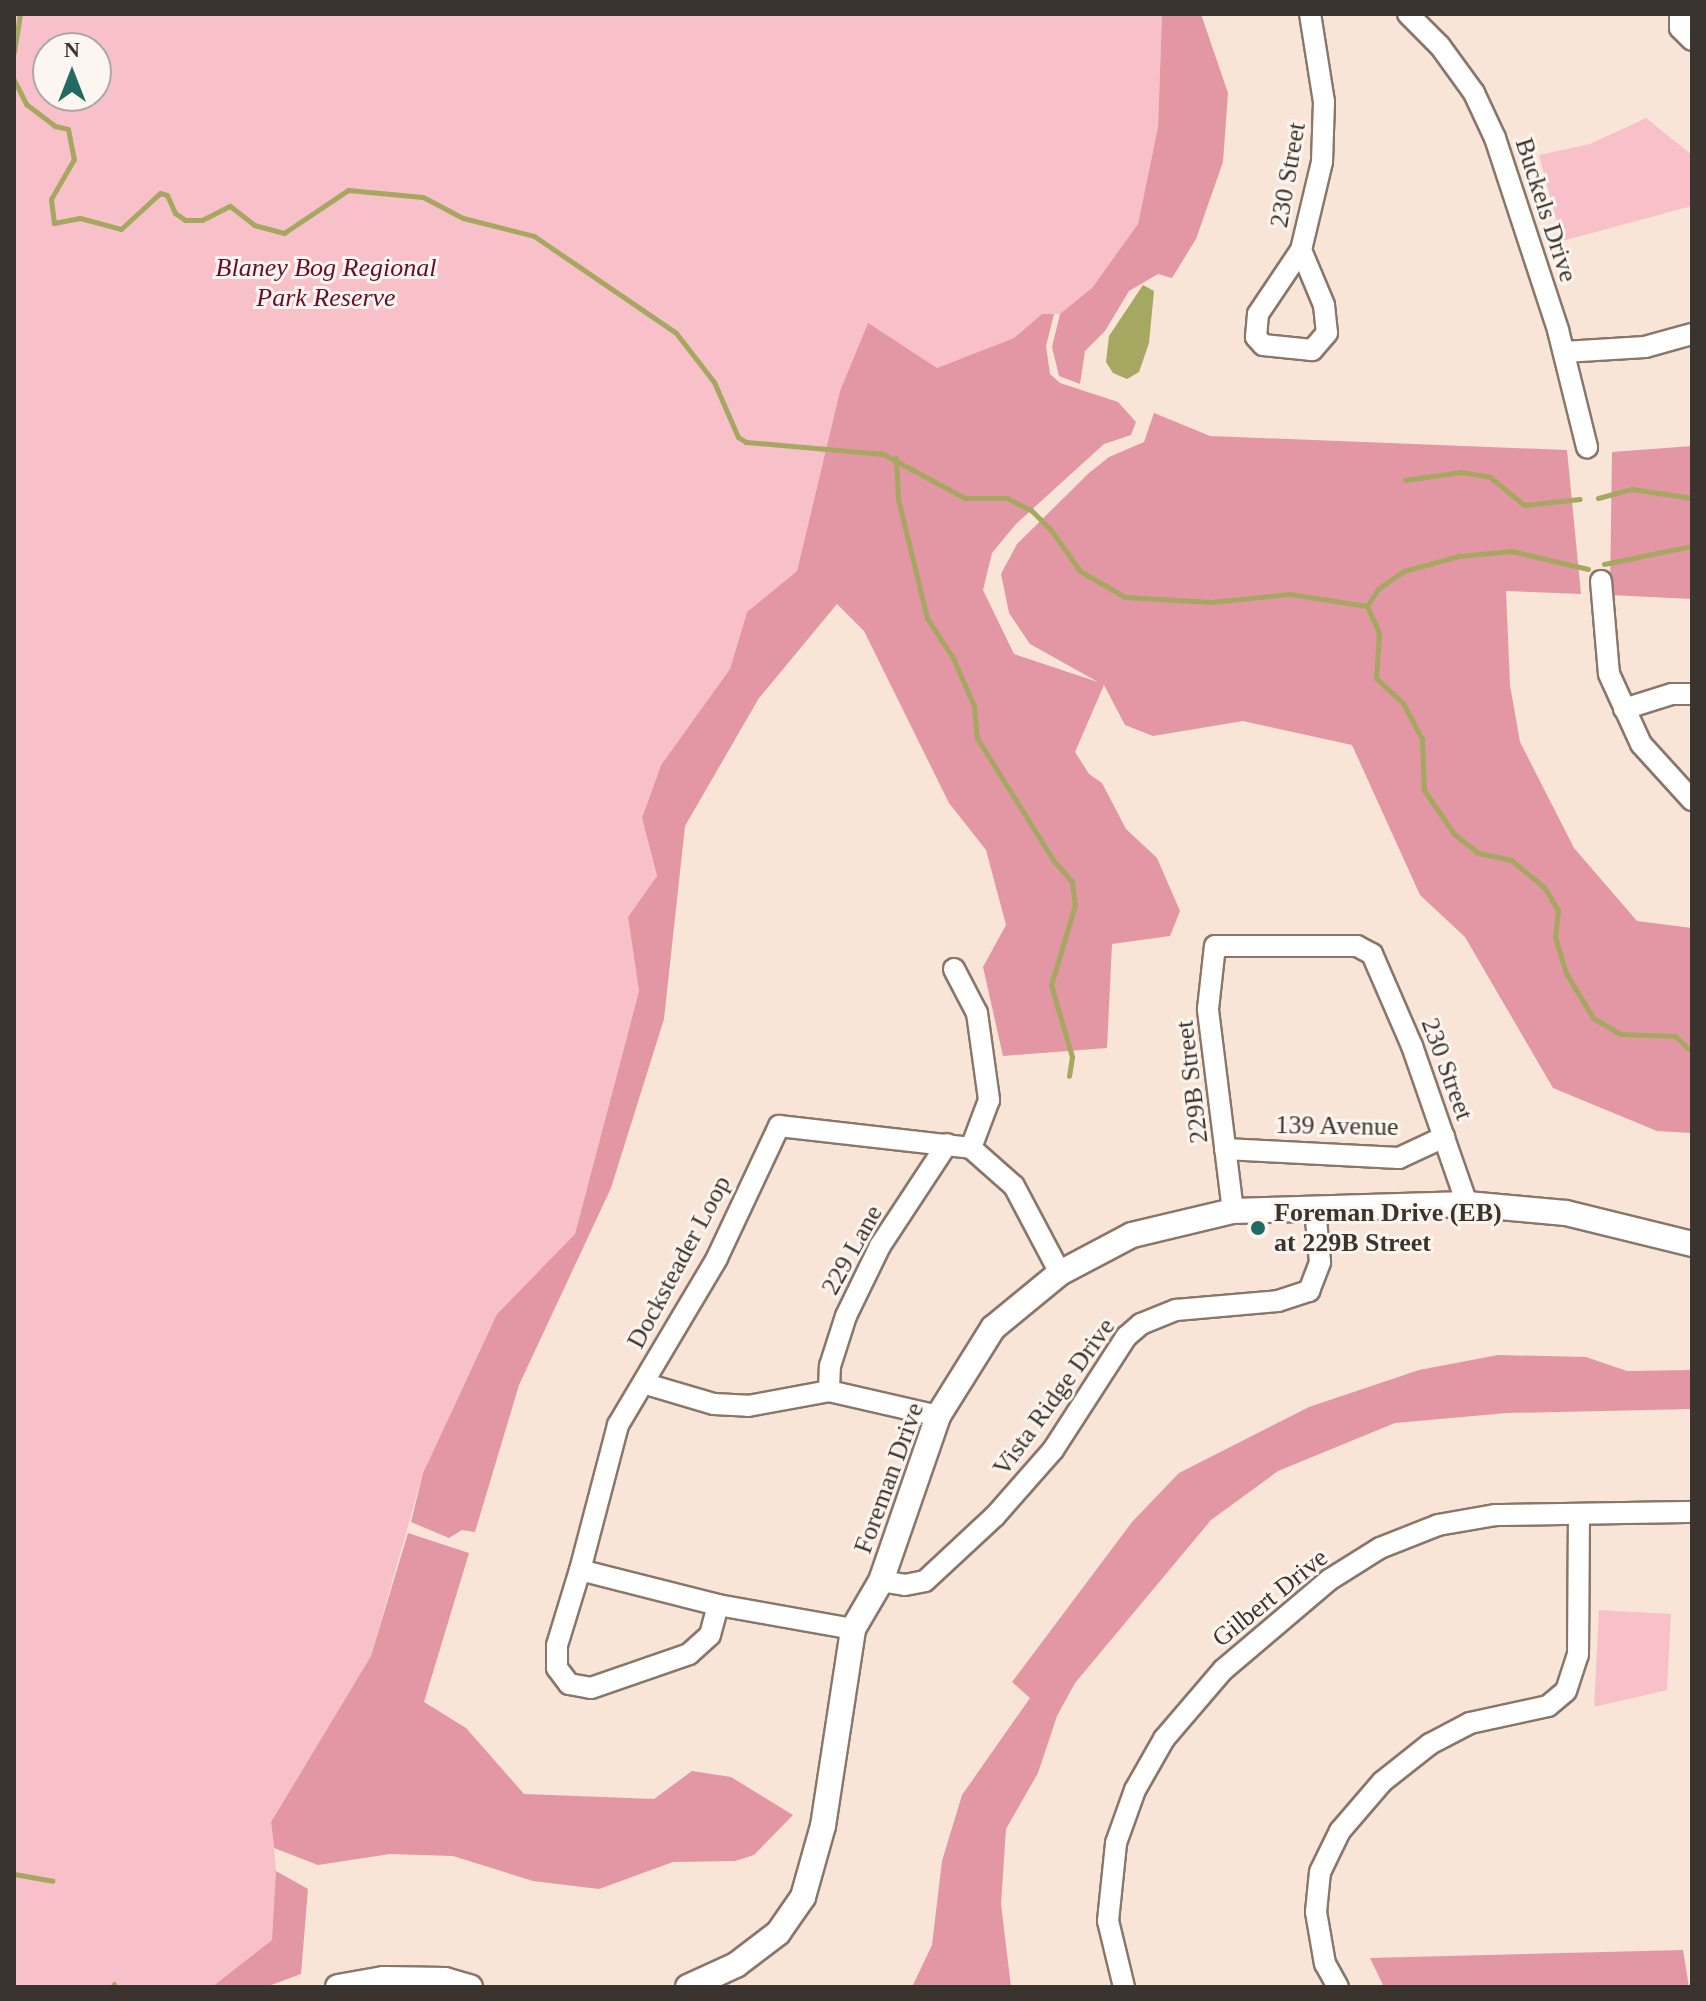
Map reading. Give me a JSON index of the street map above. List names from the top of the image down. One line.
{"streets":{"street":["230 Street","Buckels Drive","229B Street","139 Avenue","229 Lane","Docksteader Loop","Vista Ridge Drive","Foreman Drive","Gilbert Drive"]},"crossings":[["230 Street","229B Street"],["230 Street","139 Avenue"],["230 Street","Foreman Drive"],["229B Street","139 Avenue"],["229B Street","Foreman Drive"],["229 Lane","Docksteader Loop"],["Vista Ridge Drive","Foreman Drive"]],"parks":["Blaney Bog Regional Park Reserve"],"places":["Foreman Drive (EB) at 229B Street"],"north":"top"}
